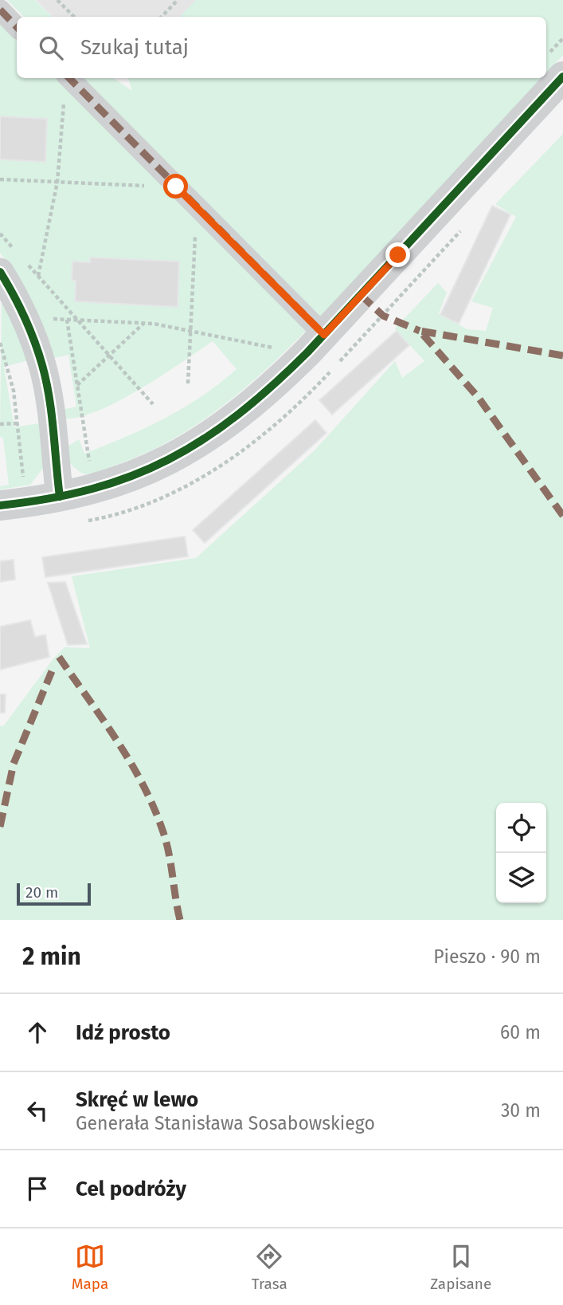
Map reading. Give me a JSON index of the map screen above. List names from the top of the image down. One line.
{"scale_bar":"20 m","page":{"search":"Szukaj tutaj","scale":"20 m","heading":["2 min","Pieszo · 90 m"],"list":[["Idź prosto","60 m"],["Skręć w lewo","Generała Stanisława Sosabowskiego","30 m"],"Cel podróży"],"nav":["Mapa","Trasa","Zapisane"]}}
